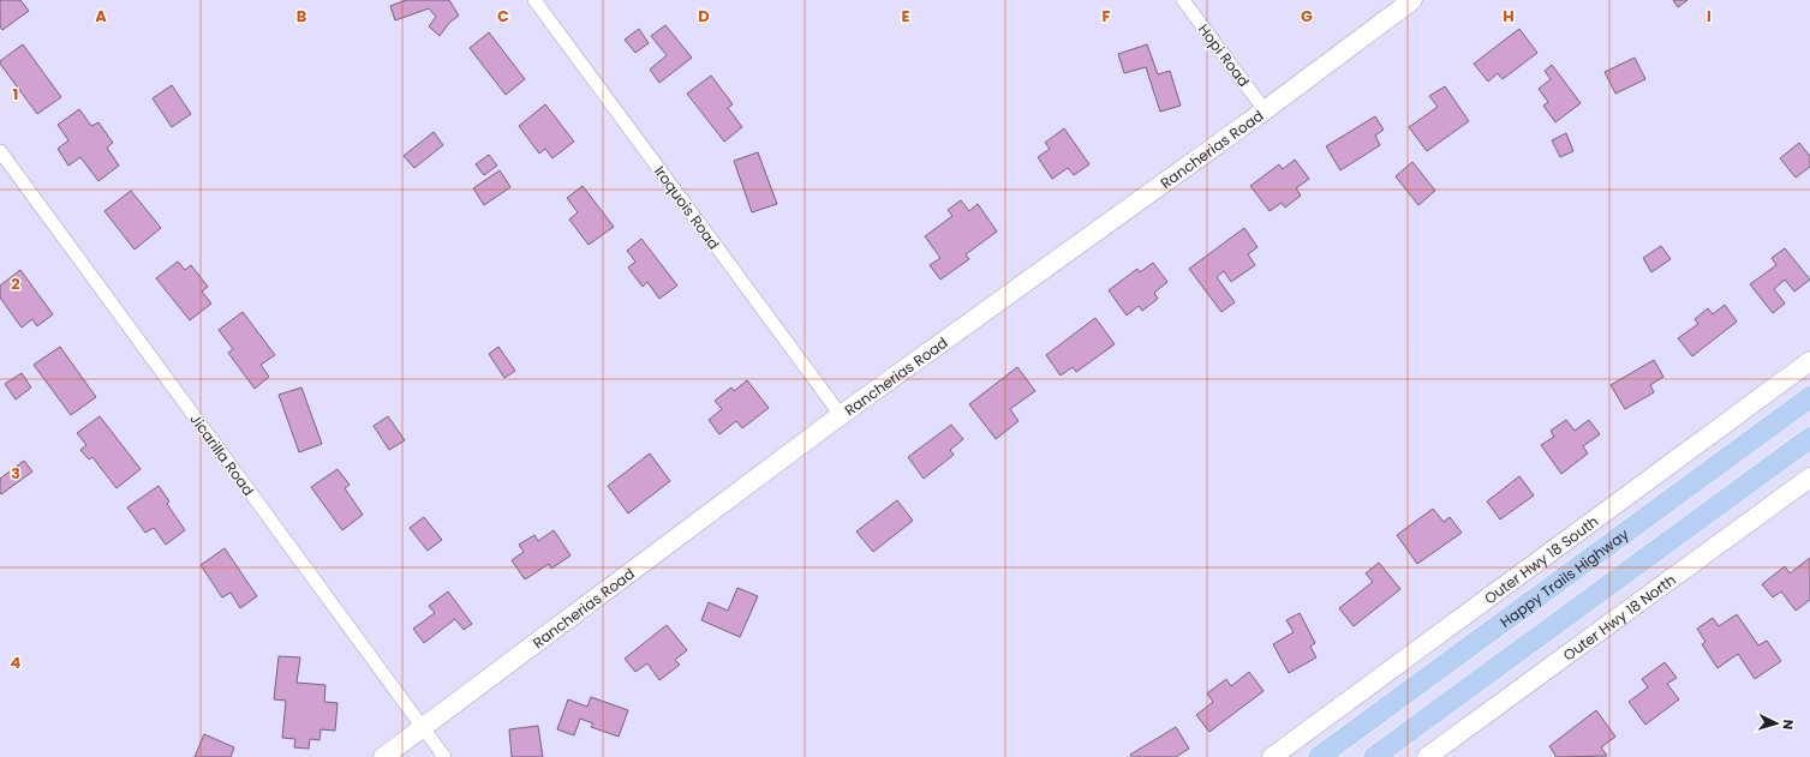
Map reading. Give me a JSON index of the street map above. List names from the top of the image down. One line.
{"streets":{"main road":["Happy Trails Highway"],"street":["Hopi Road","Rancherias Road","Iroquois Road","Jicarilla Road","Outer Hwy 18 South","Outer Hwy 18 North"]},"crossings":[["Hopi Road","Rancherias Road"],["Rancherias Road","Iroquois Road"],["Rancherias Road","Jicarilla Road"]],"north":"right","grid":{"columns":["A","B","C","D","E","F","G","H","I"],"rows":["1","2","3","4"]}}
